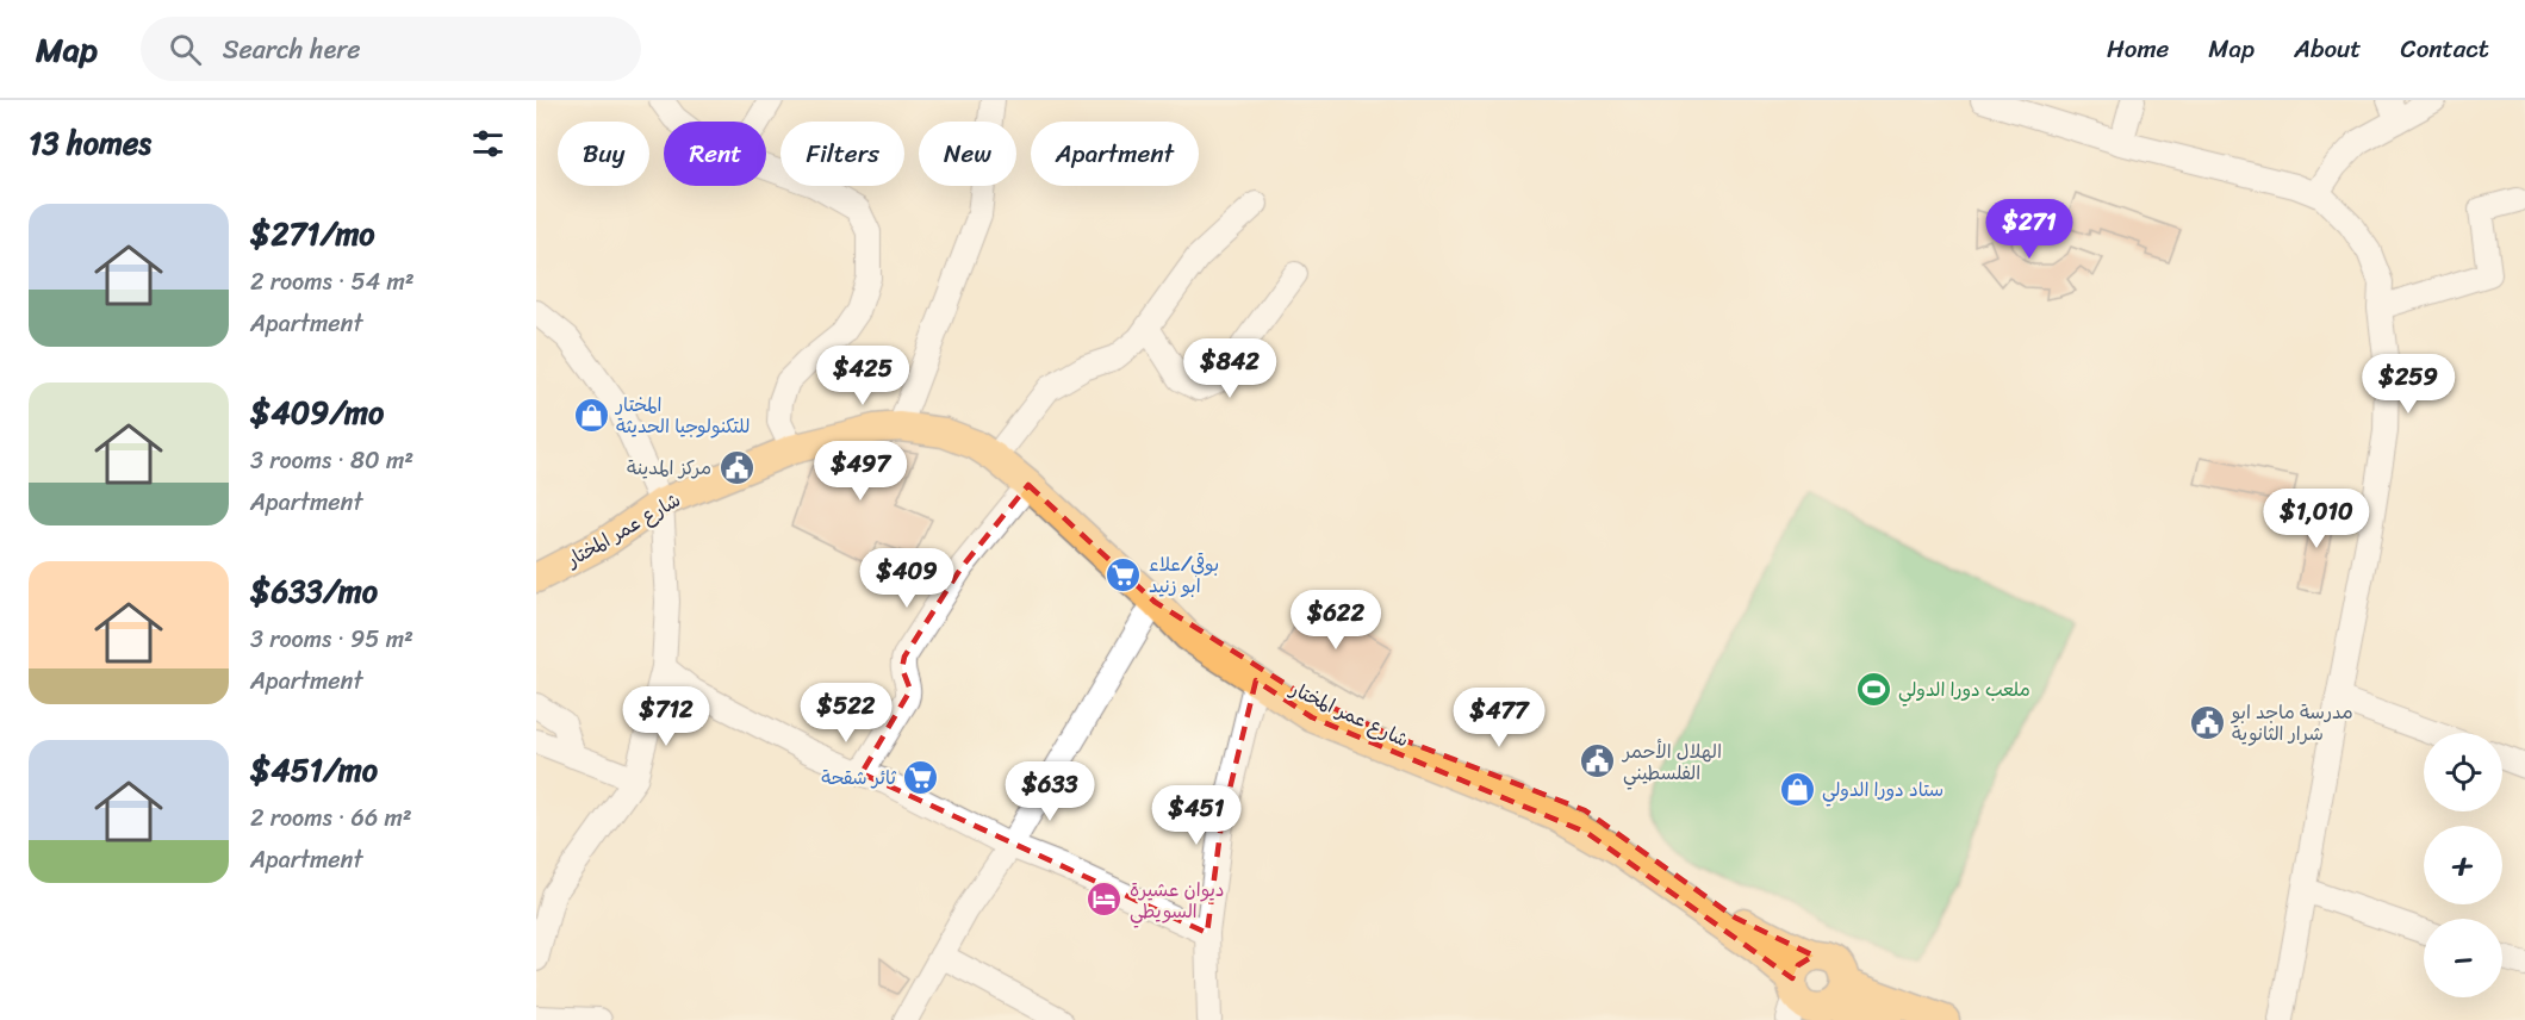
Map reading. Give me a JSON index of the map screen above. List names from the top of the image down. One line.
{"streets":{"main road":["شارع عمر المختار"]},"places":{"shop":["المختار للتكنولوجيا الحديثة","ستاد دورا الدولي"],"public building":["مركز المدينة","مدرسة ماجد ابو شرار الثانوية","الهلال الأحمر الفلسطيني"],"supermarket":["بوقي/علاء ابو زنيد","ثائر شقحة"],"sports":["ملعب دورا الدولي"],"hotel":["ديوان عشيرة السويطي"]},"page":{"header":"Map","search":"Search here","nav":["Home","Map","About","Contact"],"heading":"13 homes","chip":["Buy","Rent","Filters","New","Apartment"],"list":[{"name":"$271/mo","note":"2 rooms · 54 m² · Apartment"},{"name":"$409/mo","note":"3 rooms · 80 m² · Apartment"},{"name":"$633/mo","note":"3 rooms · 95 m² · Apartment"},{"name":"$451/mo","note":"2 rooms · 66 m² · Apartment"}],"price":["$271","$842","$425","$259","$497","$1,010","$409","$622","$522","$712","$477","$633","$451"],"map_buttons":["+","−"]}}
